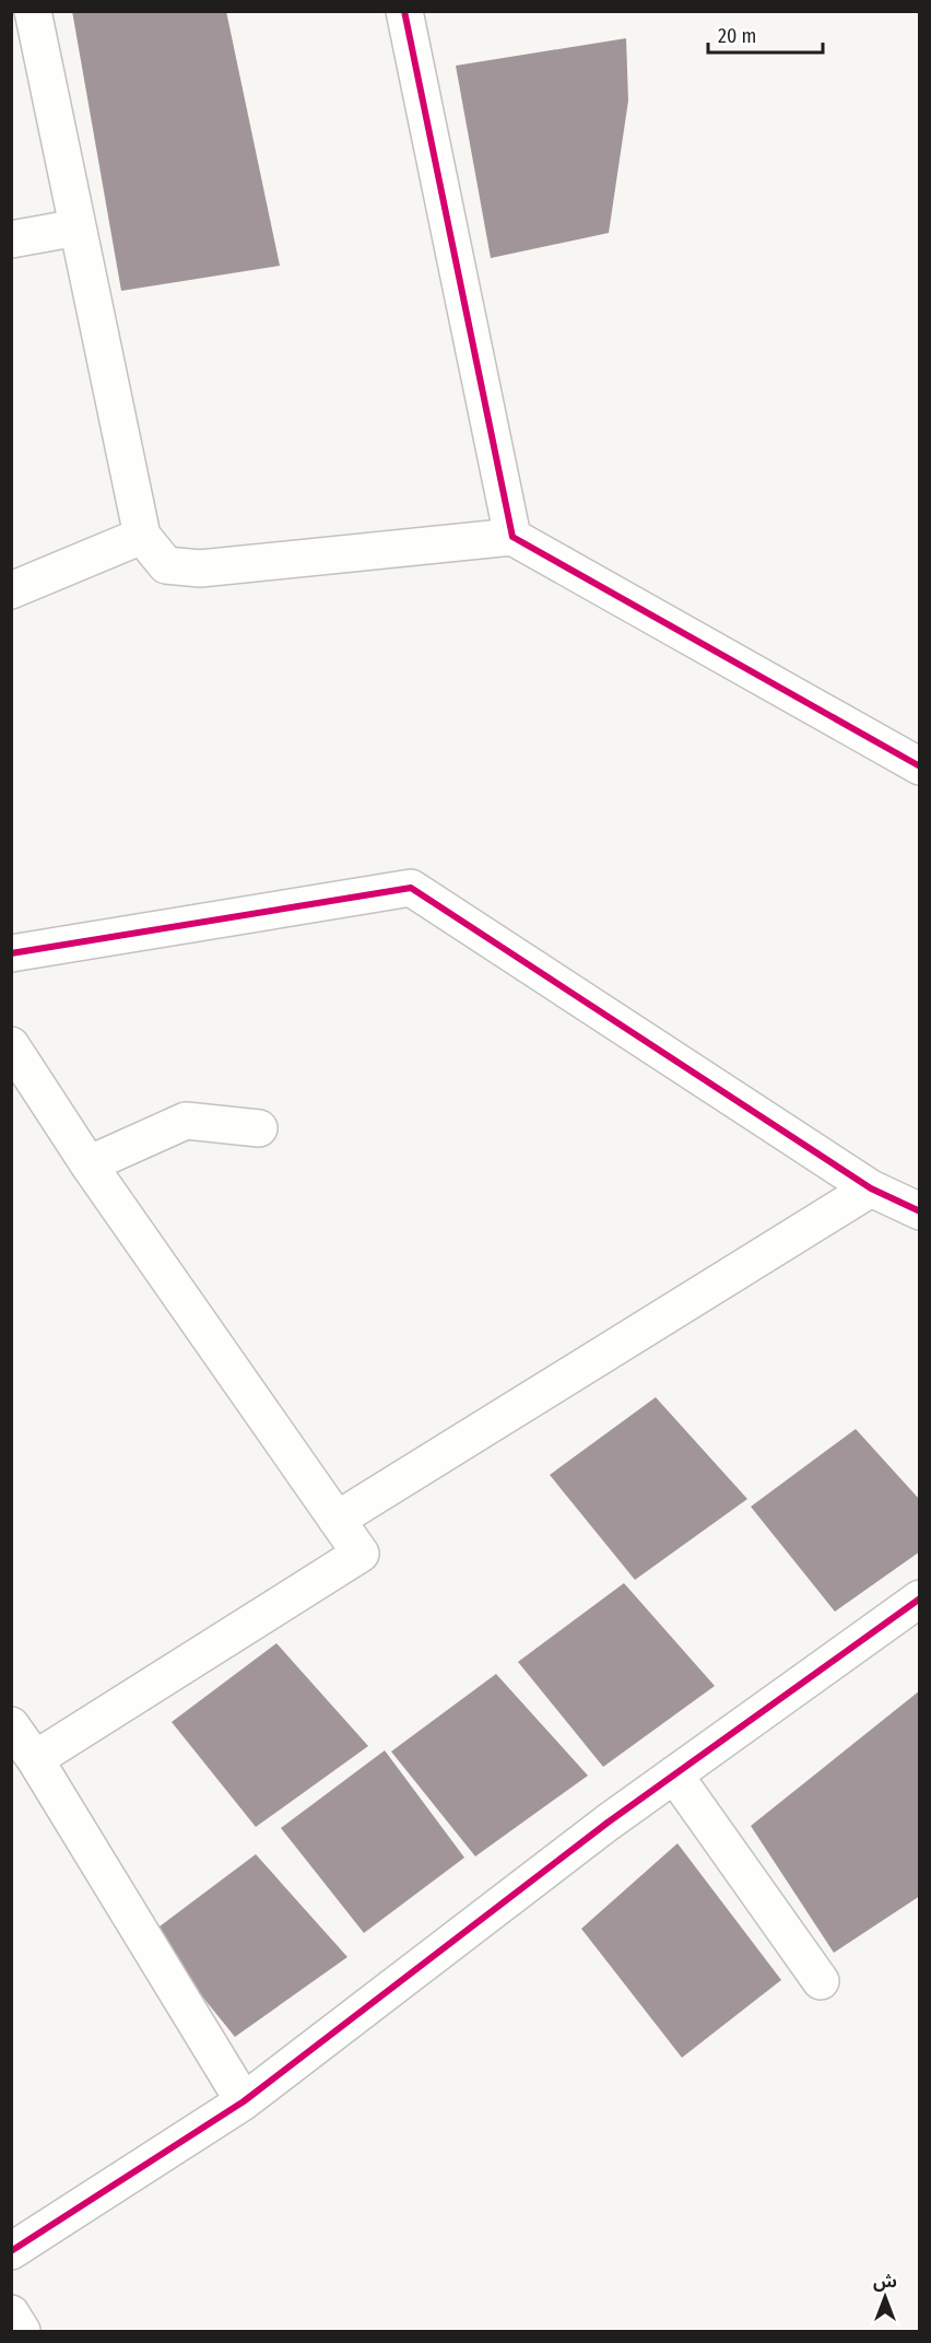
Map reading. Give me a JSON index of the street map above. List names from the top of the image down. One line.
{"scale_bar":"20 m","north":"top"}
